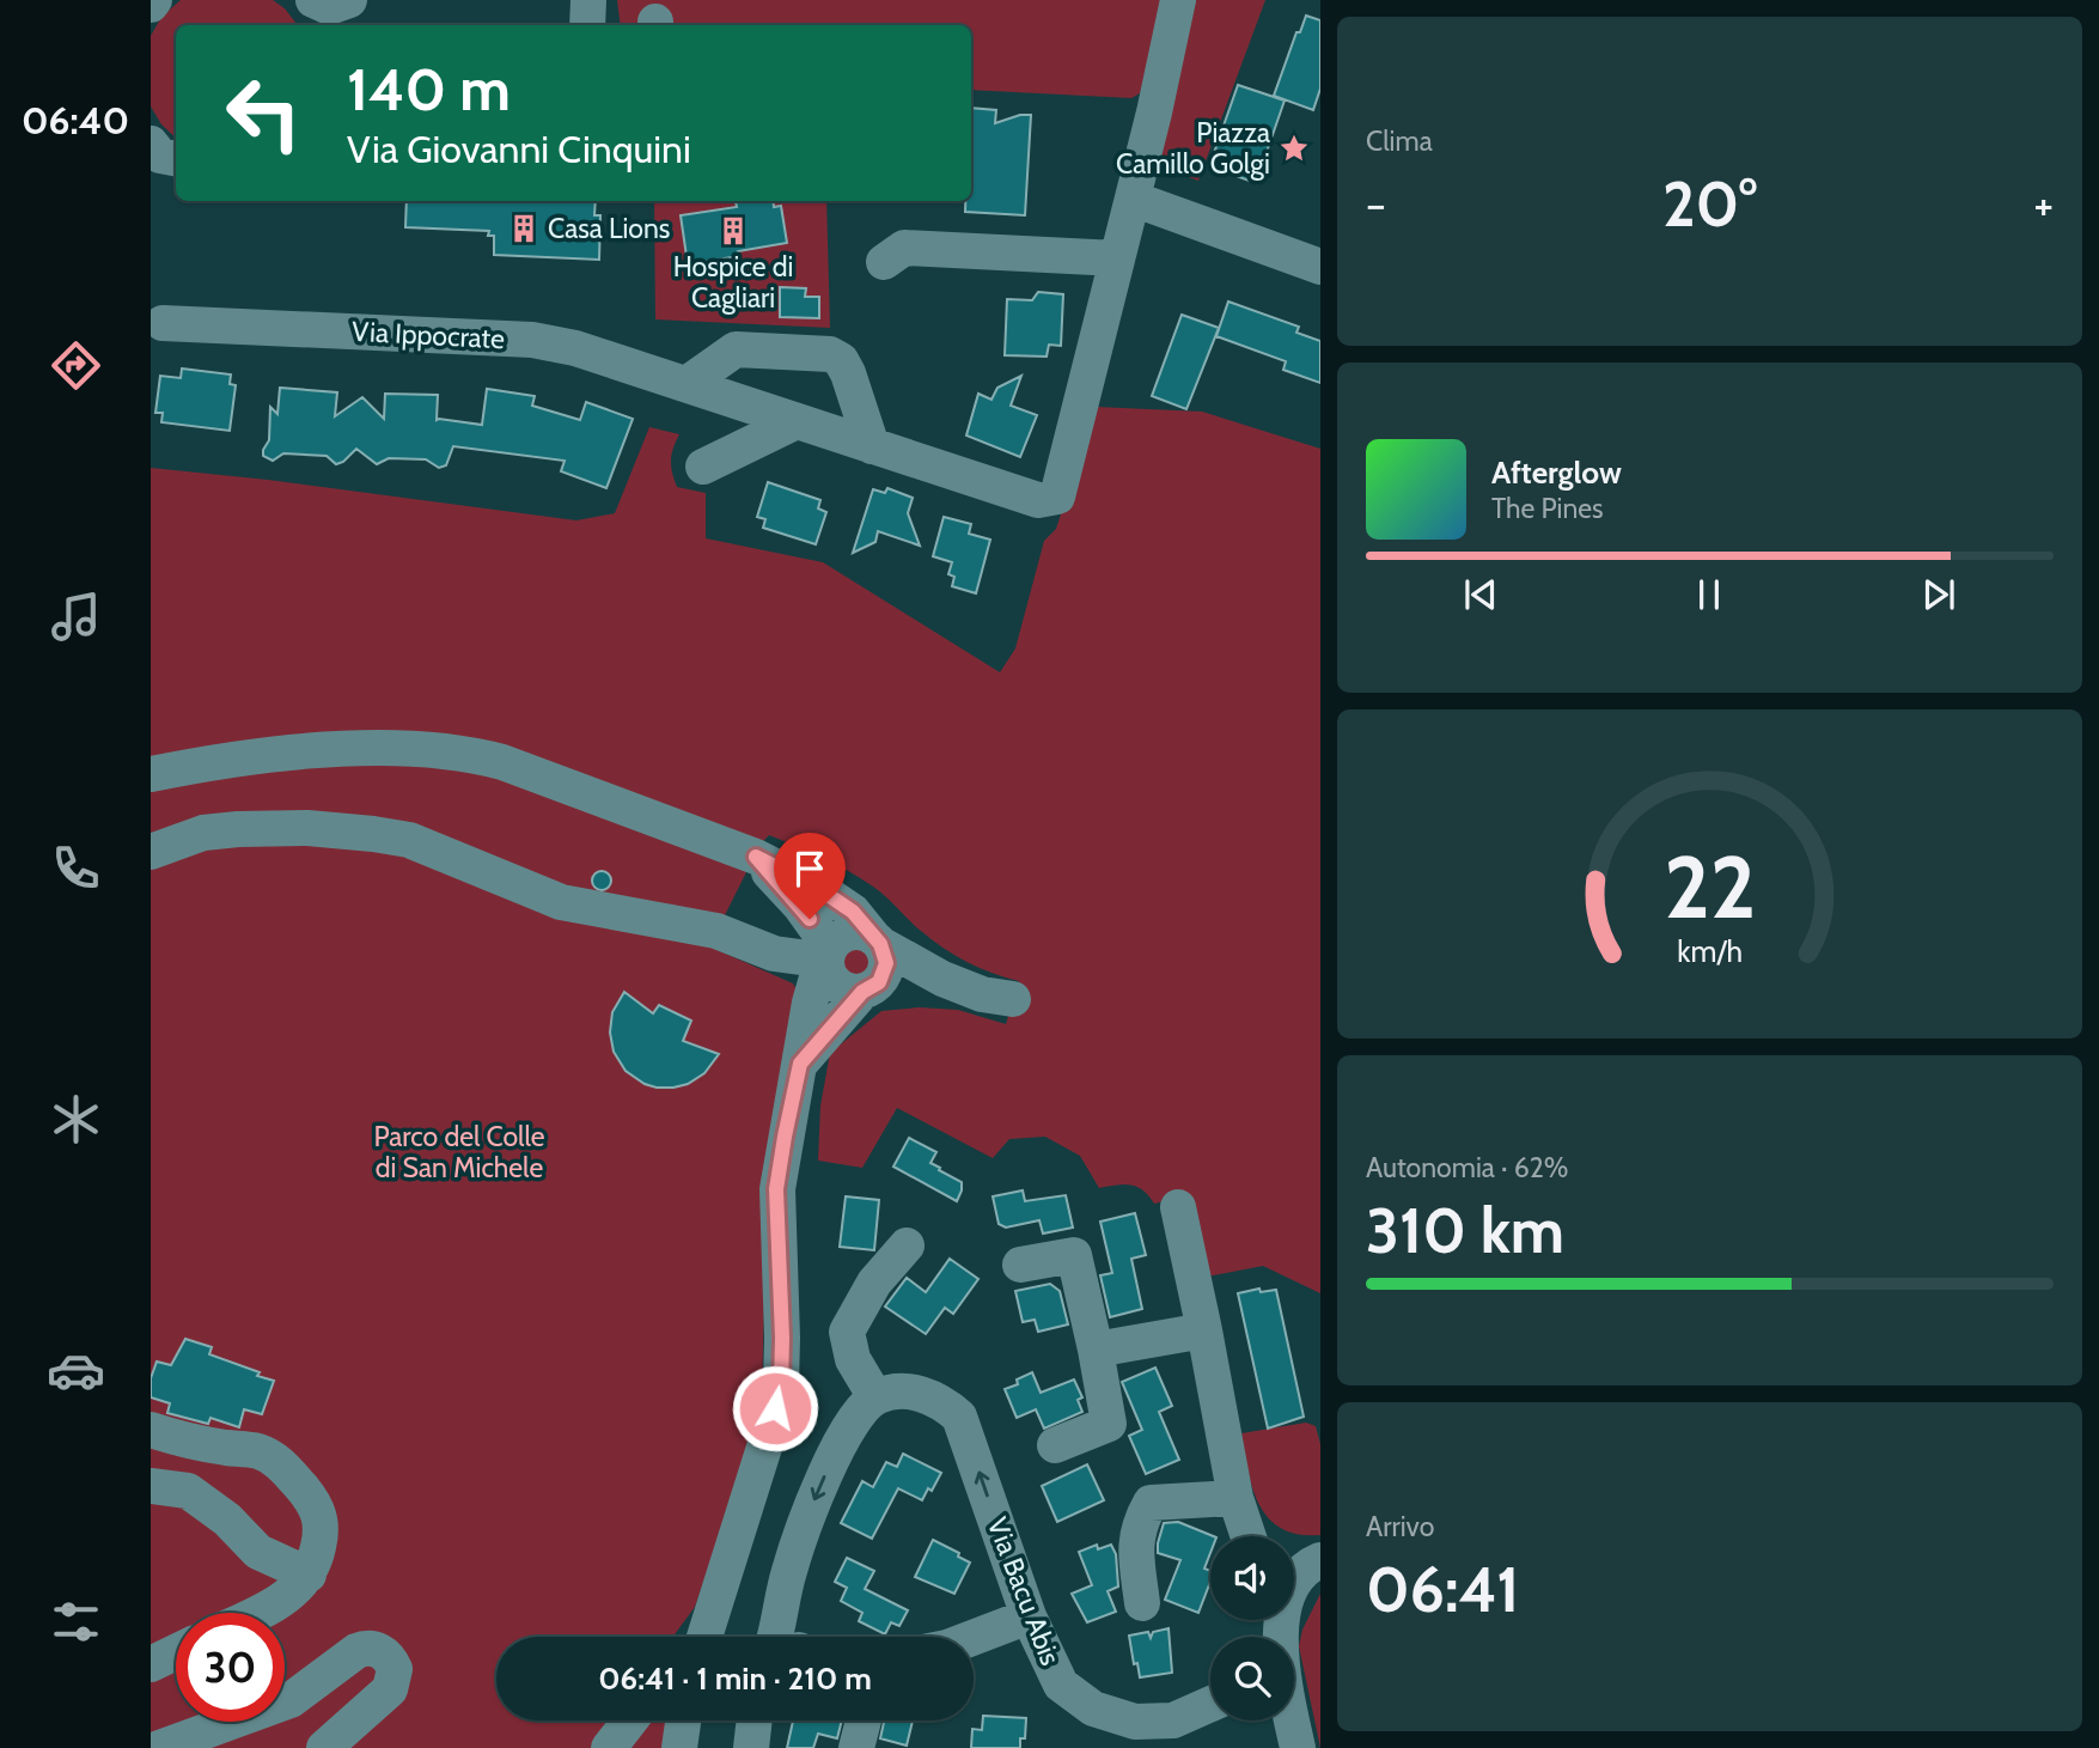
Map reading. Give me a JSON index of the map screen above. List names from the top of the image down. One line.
{"streets":{"street":["Via Ippocrate","Via Bacu Abis"]},"parks":["Parco del Colle di San Michele"],"places":{"place":["Piazza Camillo Golgi"],"building":["Casa Lions","Hospice di Cagliari"]},"page":{"tabs":"06:40","tile":["Clima",["Autonomia · 62%","310 km"],["Arrivo","06:41"]],"turn":["140 m","Via Giovanni Cinquini"],"heat":["−","20°","+"],"song":["Afterglow","The Pines"],"limit":"30","trip":"06:41 · 1 min · 210 m","gauge":["22","km/h"]}}
